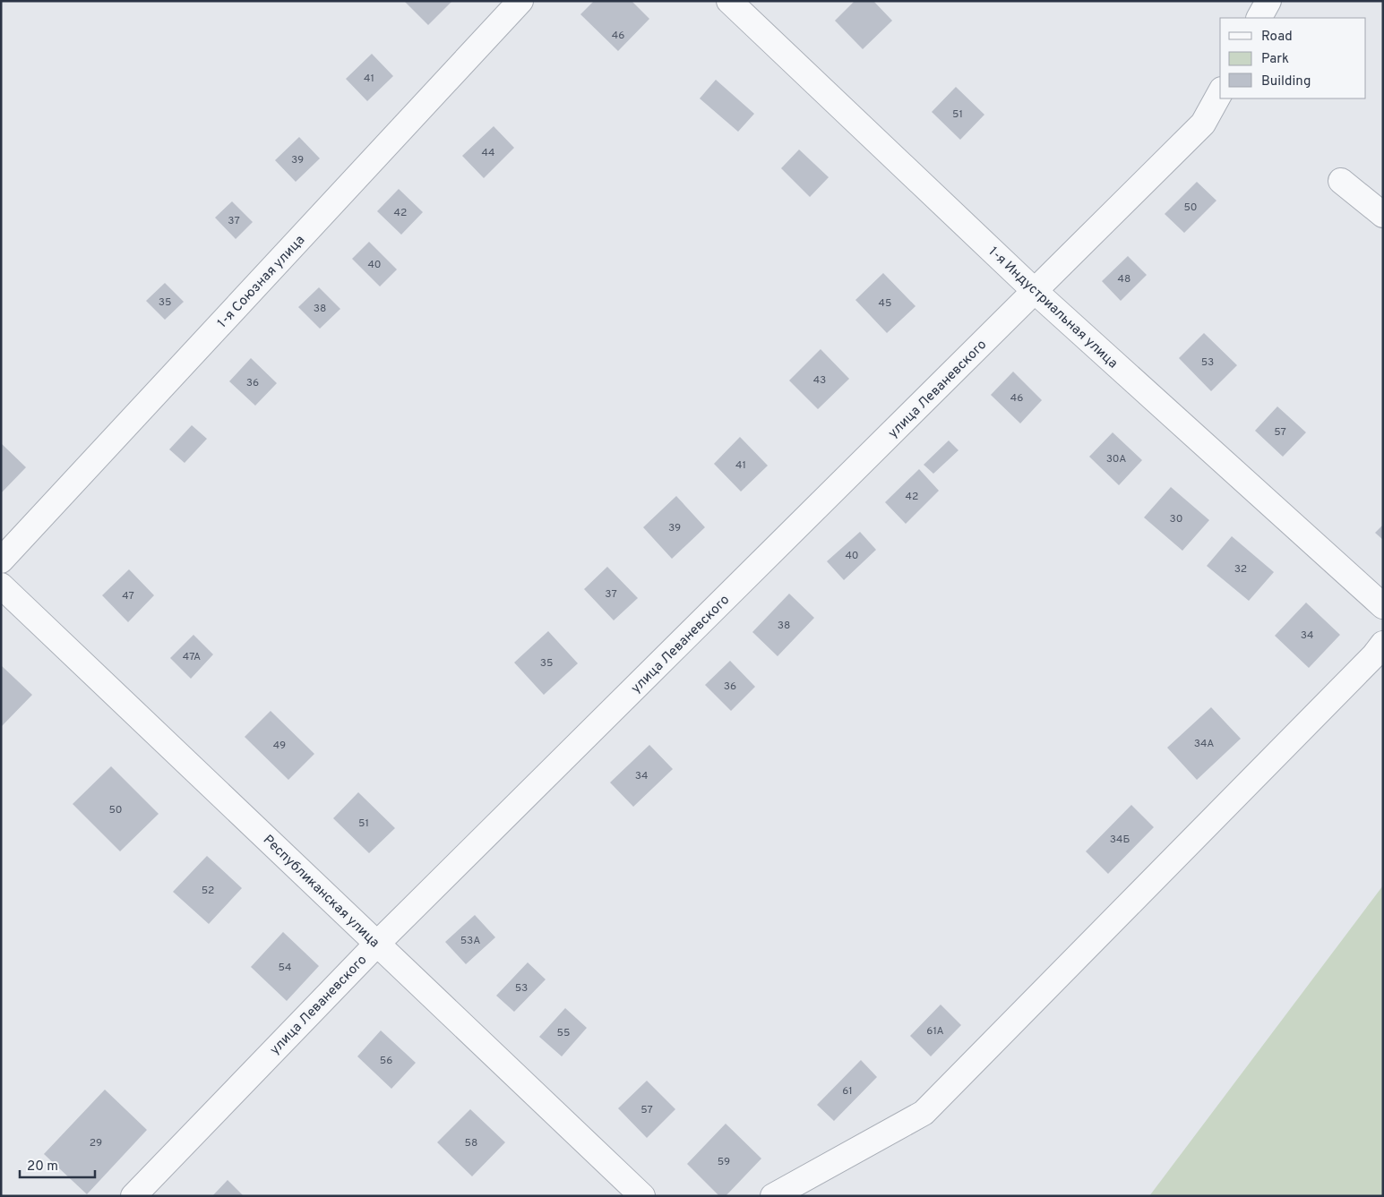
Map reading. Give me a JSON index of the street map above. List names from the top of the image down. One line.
{"streets":{"street":["1-я Союзная улица","1-я Индустриальная улица","улица Леваневского","Республиканская улица"]},"crossings":[["1-я Индустриальная улица","улица Леваневского"],["улица Леваневского","Республиканская улица"]],"house_numbers":["46","41","51","44","39","50","42","37","40","48","35","45","38","53","43","36","46","57","30А","41","42","30","39","40","32","37","47","38","34","47А","35","36","34А","49","34","50","51","34Б","52","53А","54","53","61А","55","56","61","57","29","58","59"],"legend":["Road","Park","Building"],"scale_bar":"20 m"}
